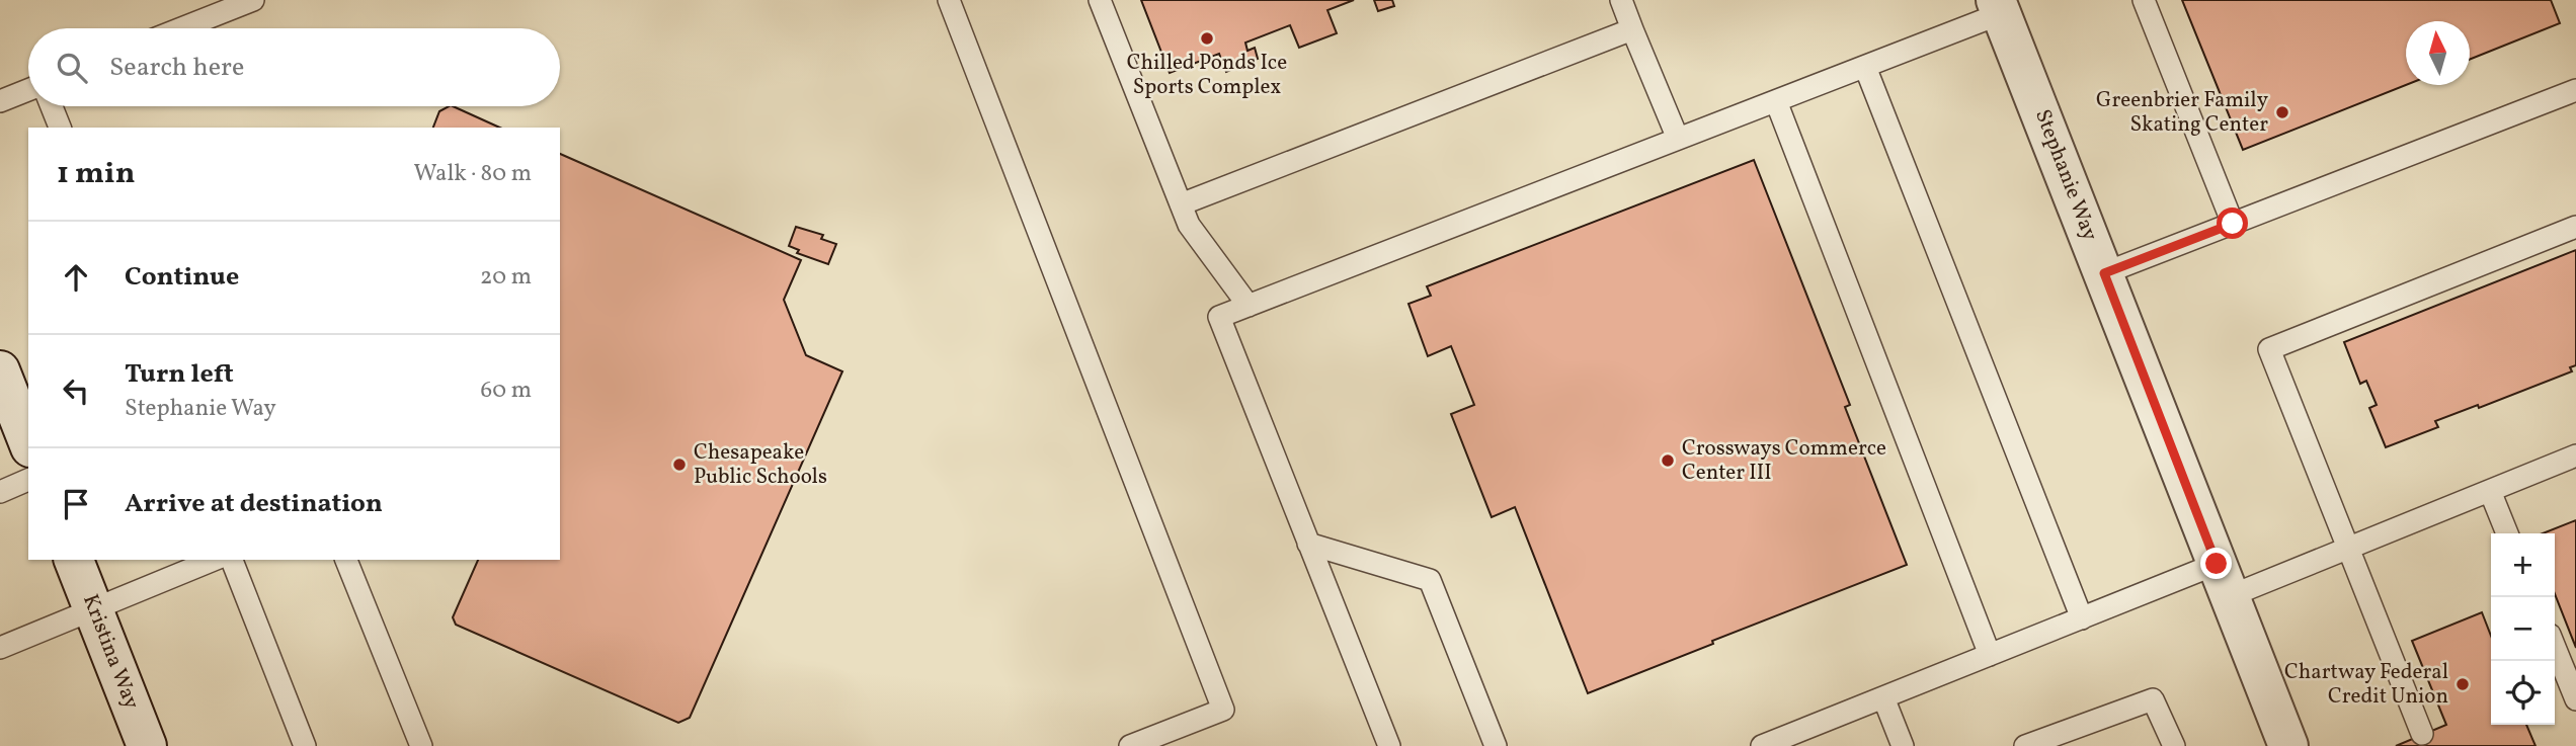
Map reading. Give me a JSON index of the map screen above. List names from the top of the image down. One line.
{"streets":{"street":["Stephanie Way","Kristina Way"]},"places":["Chilled Ponds Ice Sports Complex","Greenbrier Family Skating Center","Crossways Commerce Center III","Chesapeake Public Schools","Chartway Federal Credit Union"],"north":"top","page":{"search":"Search here","heading":["1 min","Walk · 80 m"],"list":[["Continue","20 m"],["Turn left","Stephanie Way","60 m"],"Arrive at destination"],"map_buttons":["+","−"]}}
